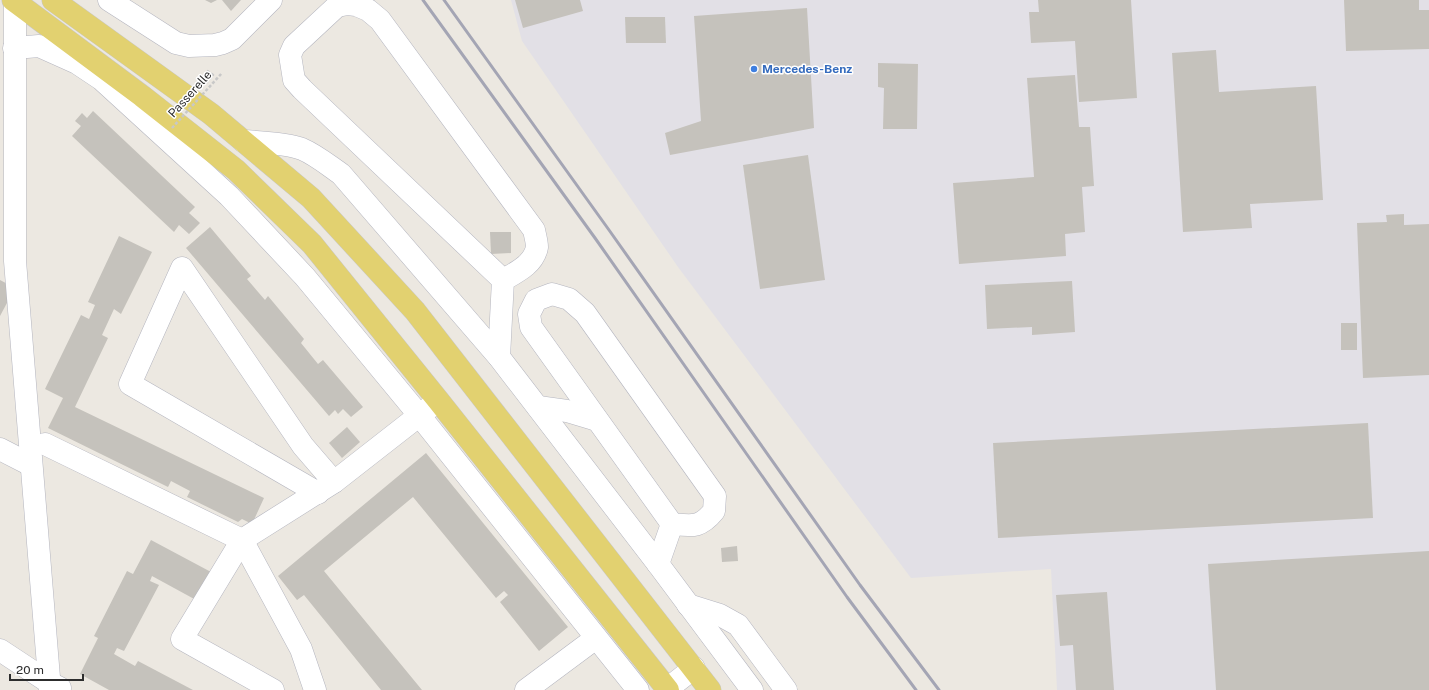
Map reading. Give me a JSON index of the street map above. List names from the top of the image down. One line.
{"streets":{"path":["Passerelle"]},"places":["Mercedes-Benz"],"scale_bar":"20 m"}
